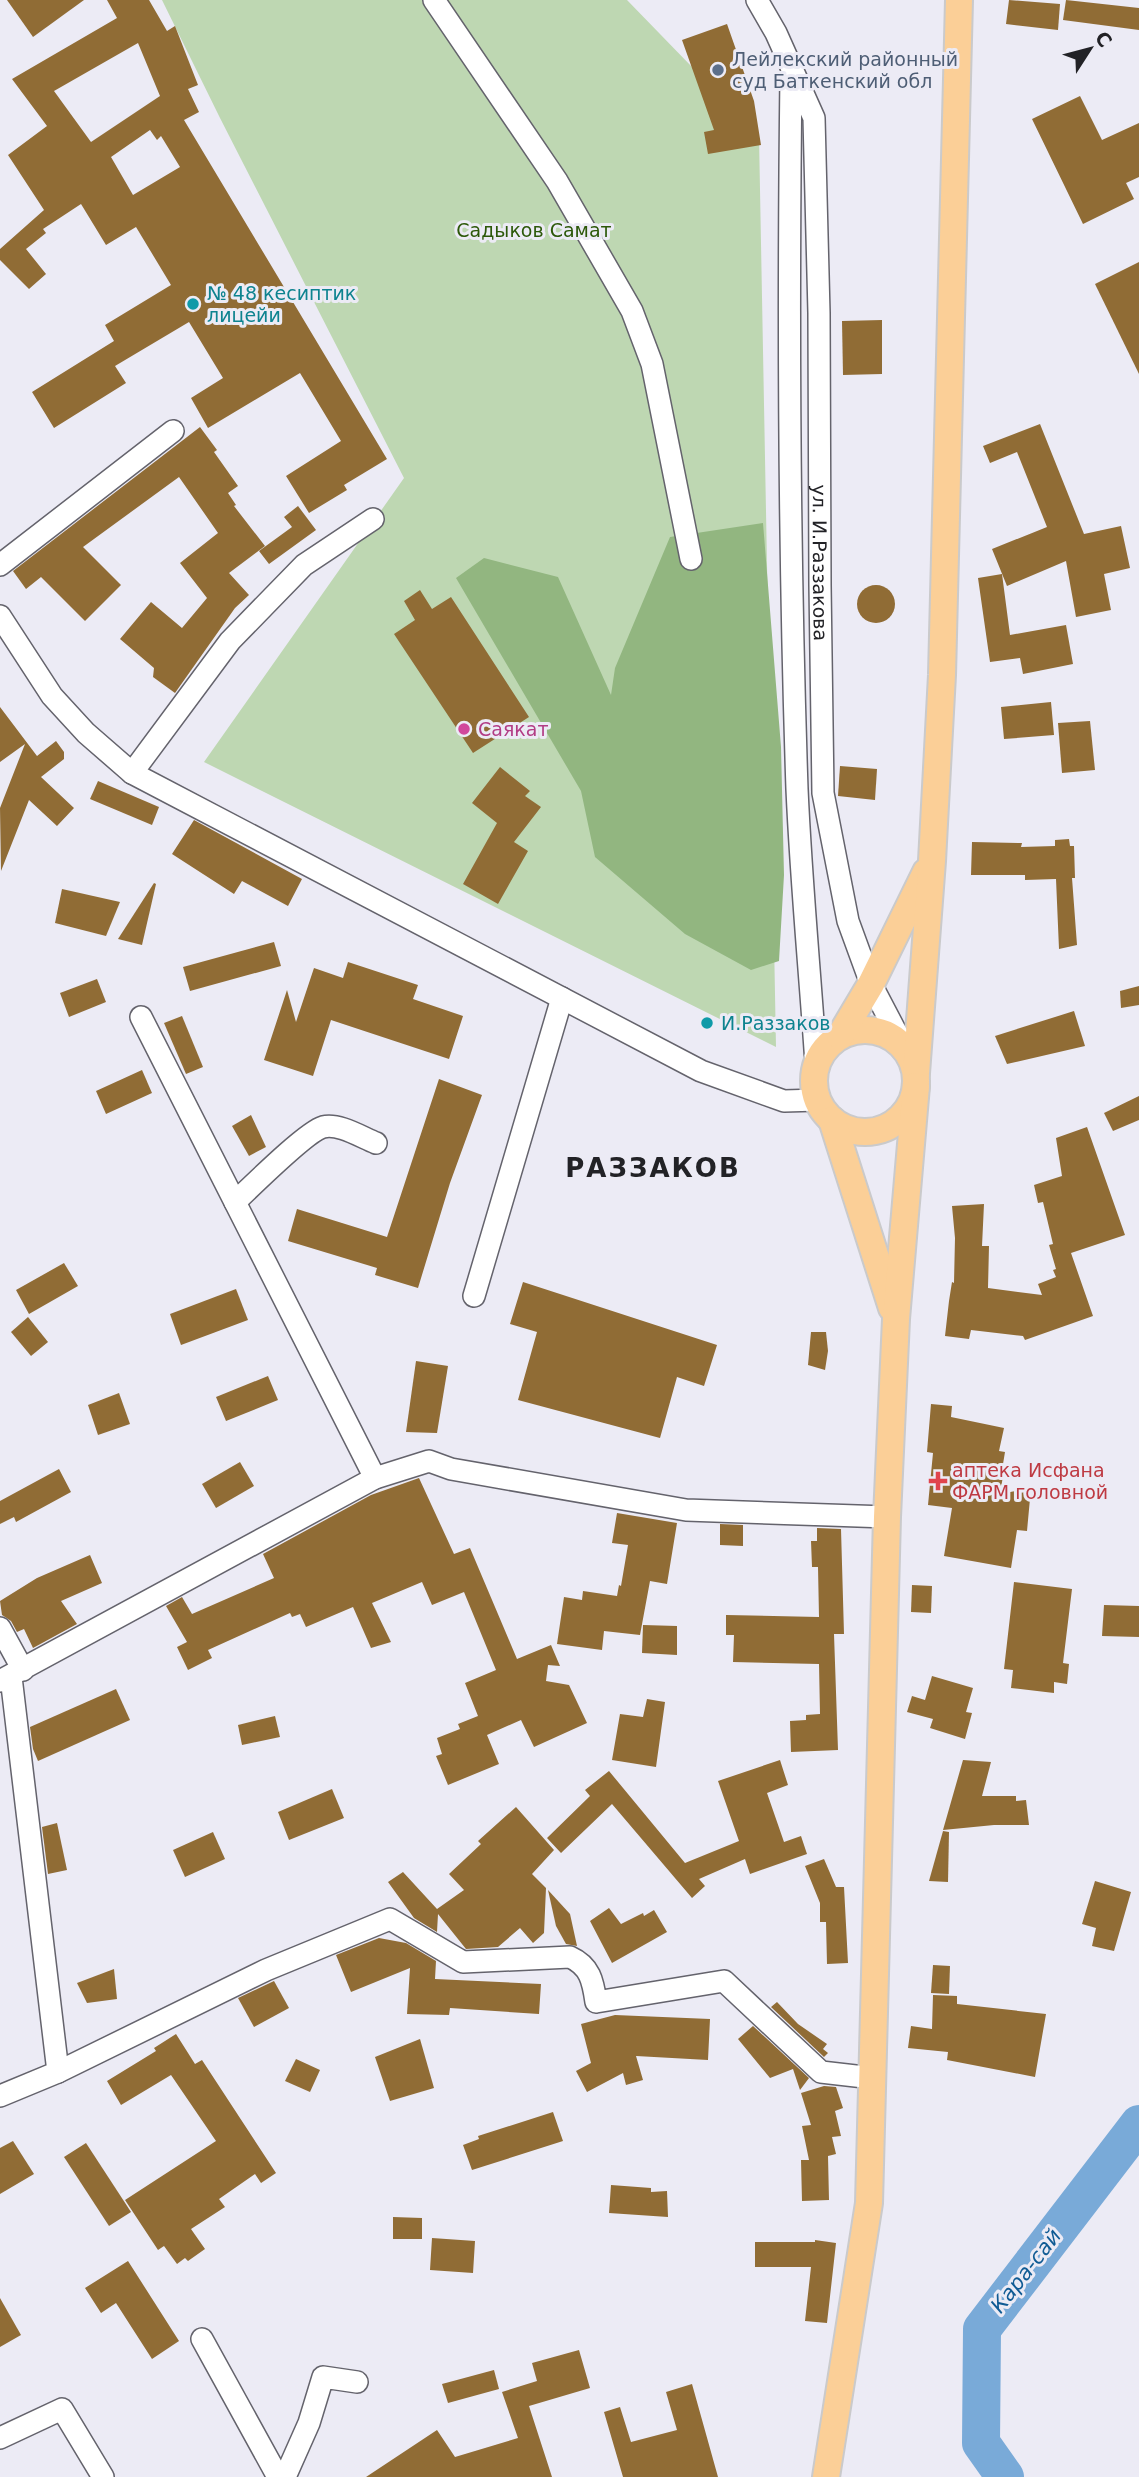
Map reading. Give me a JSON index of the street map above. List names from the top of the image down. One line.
{"streets":{"street":["ул. И.Раззакова"]},"districts":["РАЗЗАКОВ"],"water":["Кара-сай"],"parks":["Садыков Самат"],"places":{"other":["Лейлекский районный суд Баткенский обл","№ 48 кесиптик лицейи","Саякат","И.Раззаков"],"health":["аптека Исфана ФАРМ головной"]},"north":"top right"}
